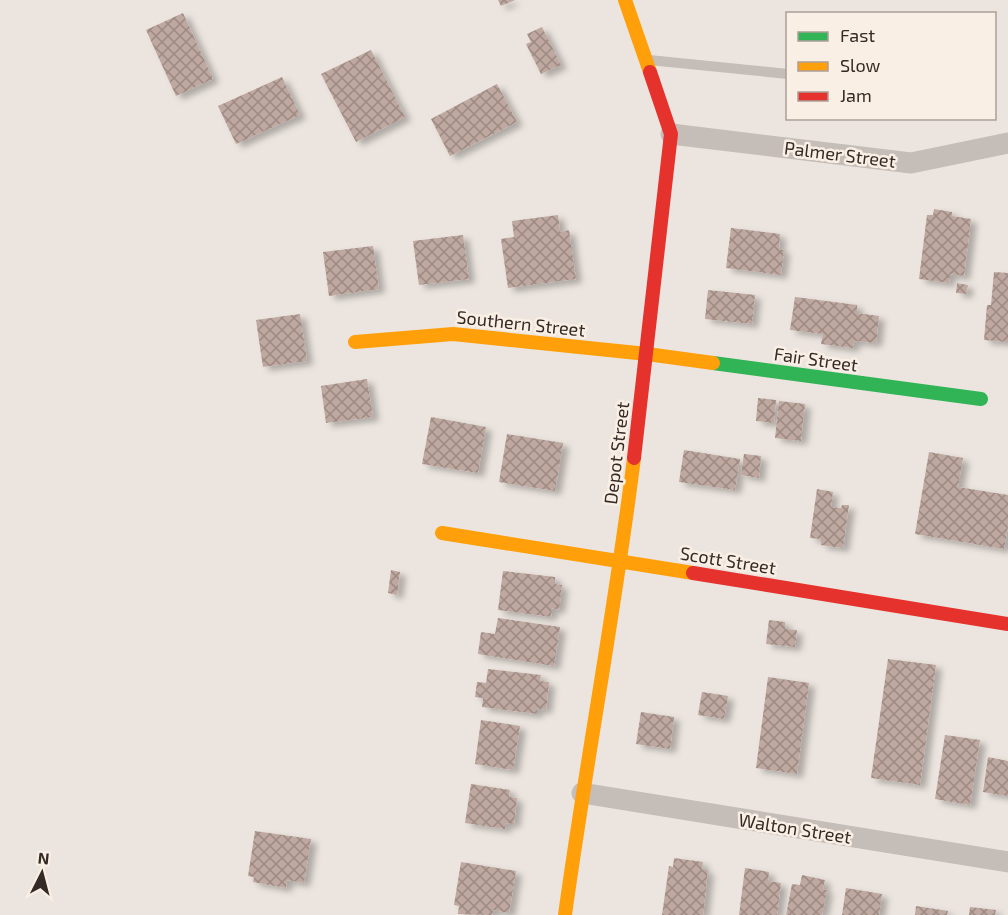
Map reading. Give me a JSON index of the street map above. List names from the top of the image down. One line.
{"streets":{"street":["Palmer Street","Southern Street","Fair Street","Depot Street","Scott Street","Walton Street"]},"crossings":[["Palmer Street","Depot Street"],["Southern Street","Fair Street"],["Southern Street","Depot Street"],["Fair Street","Depot Street"],["Depot Street","Scott Street"],["Depot Street","Walton Street"]],"legend":["Fast","Slow","Jam"],"north":"top"}
